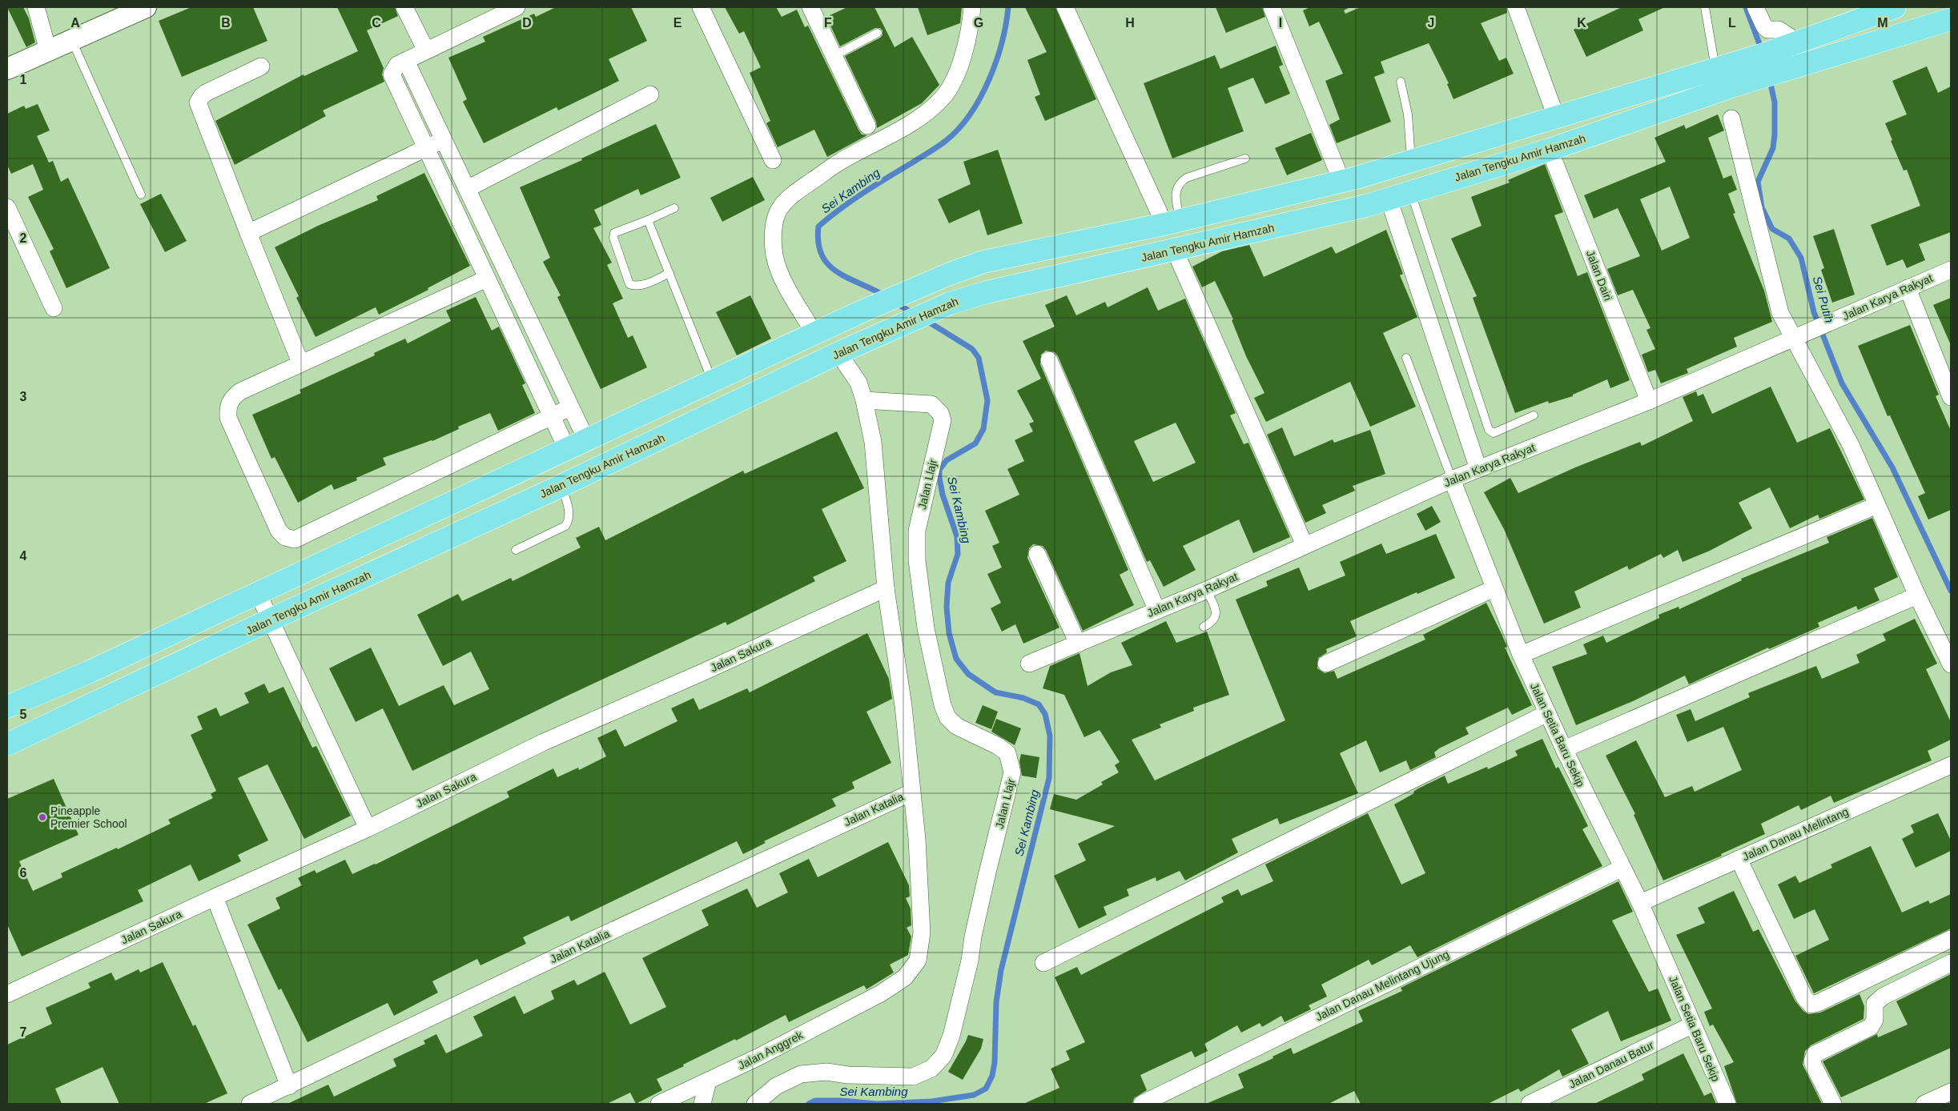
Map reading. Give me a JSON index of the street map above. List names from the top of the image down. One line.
{"streets":{"main road":["Jalan Tengku Amir Hamzah"],"street":["Jalan Dairi","Jalan Karya Rakyat","Jalan Llajr","Jalan Sakura","Jalan Setia Baru Sekip","Jalan Katalia","Jalan Danau Melintang","Jalan Danau Melintang Ujung","Jalan Anggrek","Jalan Danau Batur"]},"crossings":[["Jalan Tengku Amir Hamzah","Jalan Dairi"],["Jalan Tengku Amir Hamzah","Jalan Anggrek"],["Jalan Dairi","Jalan Karya Rakyat"],["Jalan Karya Rakyat","Jalan Setia Baru Sekip"],["Jalan Llajr","Jalan Anggrek"],["Jalan Sakura","Jalan Anggrek"],["Jalan Setia Baru Sekip","Jalan Danau Melintang"],["Jalan Setia Baru Sekip","Jalan Danau Melintang Ujung"],["Jalan Setia Baru Sekip","Jalan Danau Batur"],["Jalan Katalia","Jalan Anggrek"]],"water":["Sei Kambing","Sei Putih"],"places":["Pineapple Premier School"],"grid":{"columns":["A","B","C","D","E","F","G","H","I","J","K","L","M"],"rows":["1","2","3","4","5","6","7"]}}
